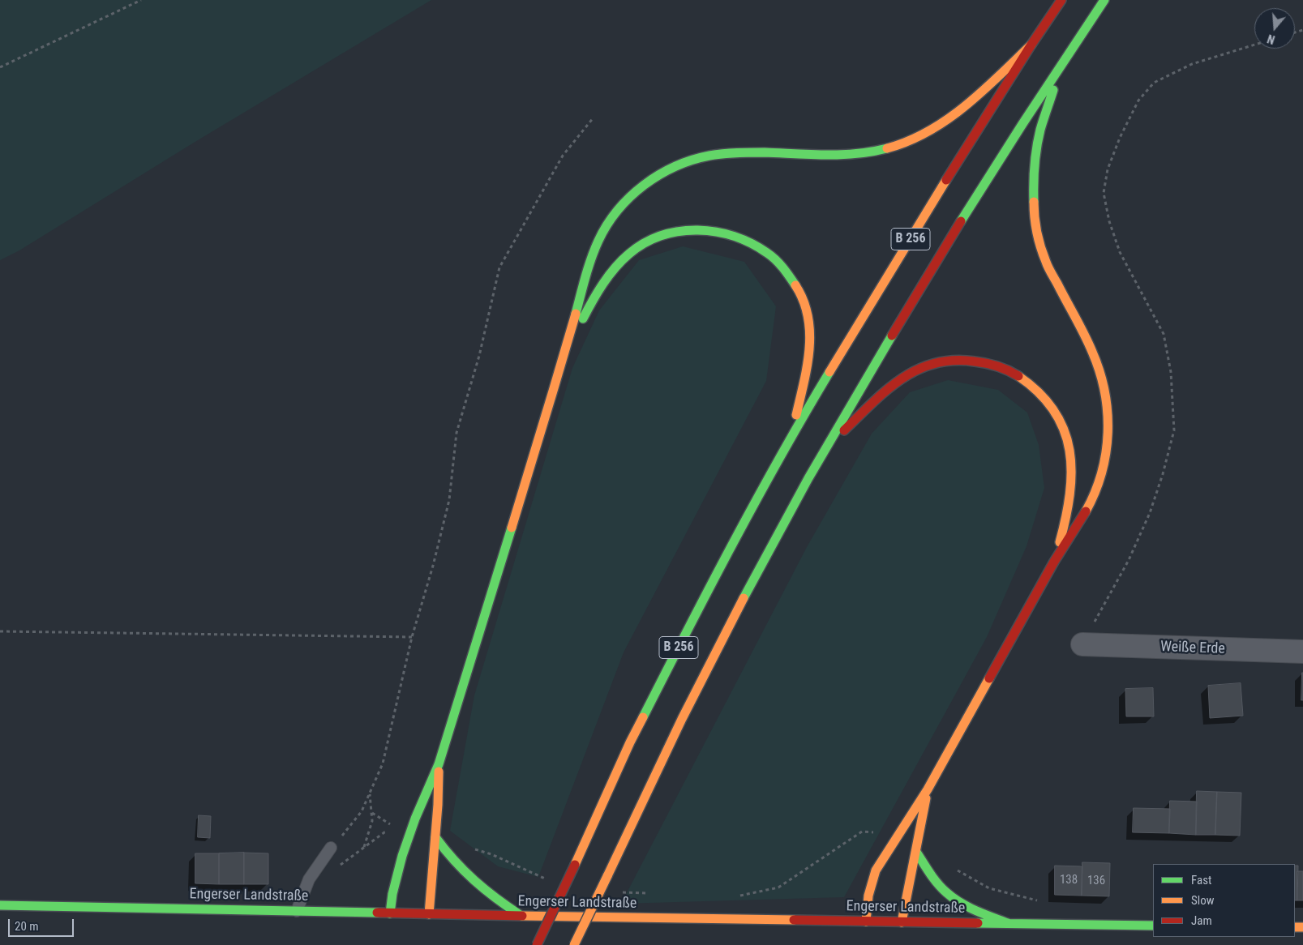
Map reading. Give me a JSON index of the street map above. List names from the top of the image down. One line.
{"streets":{"main road":["B 256","Engerser Landstraße"],"street":["Weiße Erde"]},"house_numbers":["138","136"],"legend":["Fast","Slow","Jam"],"scale_bar":"20 m","north":"bottom"}
